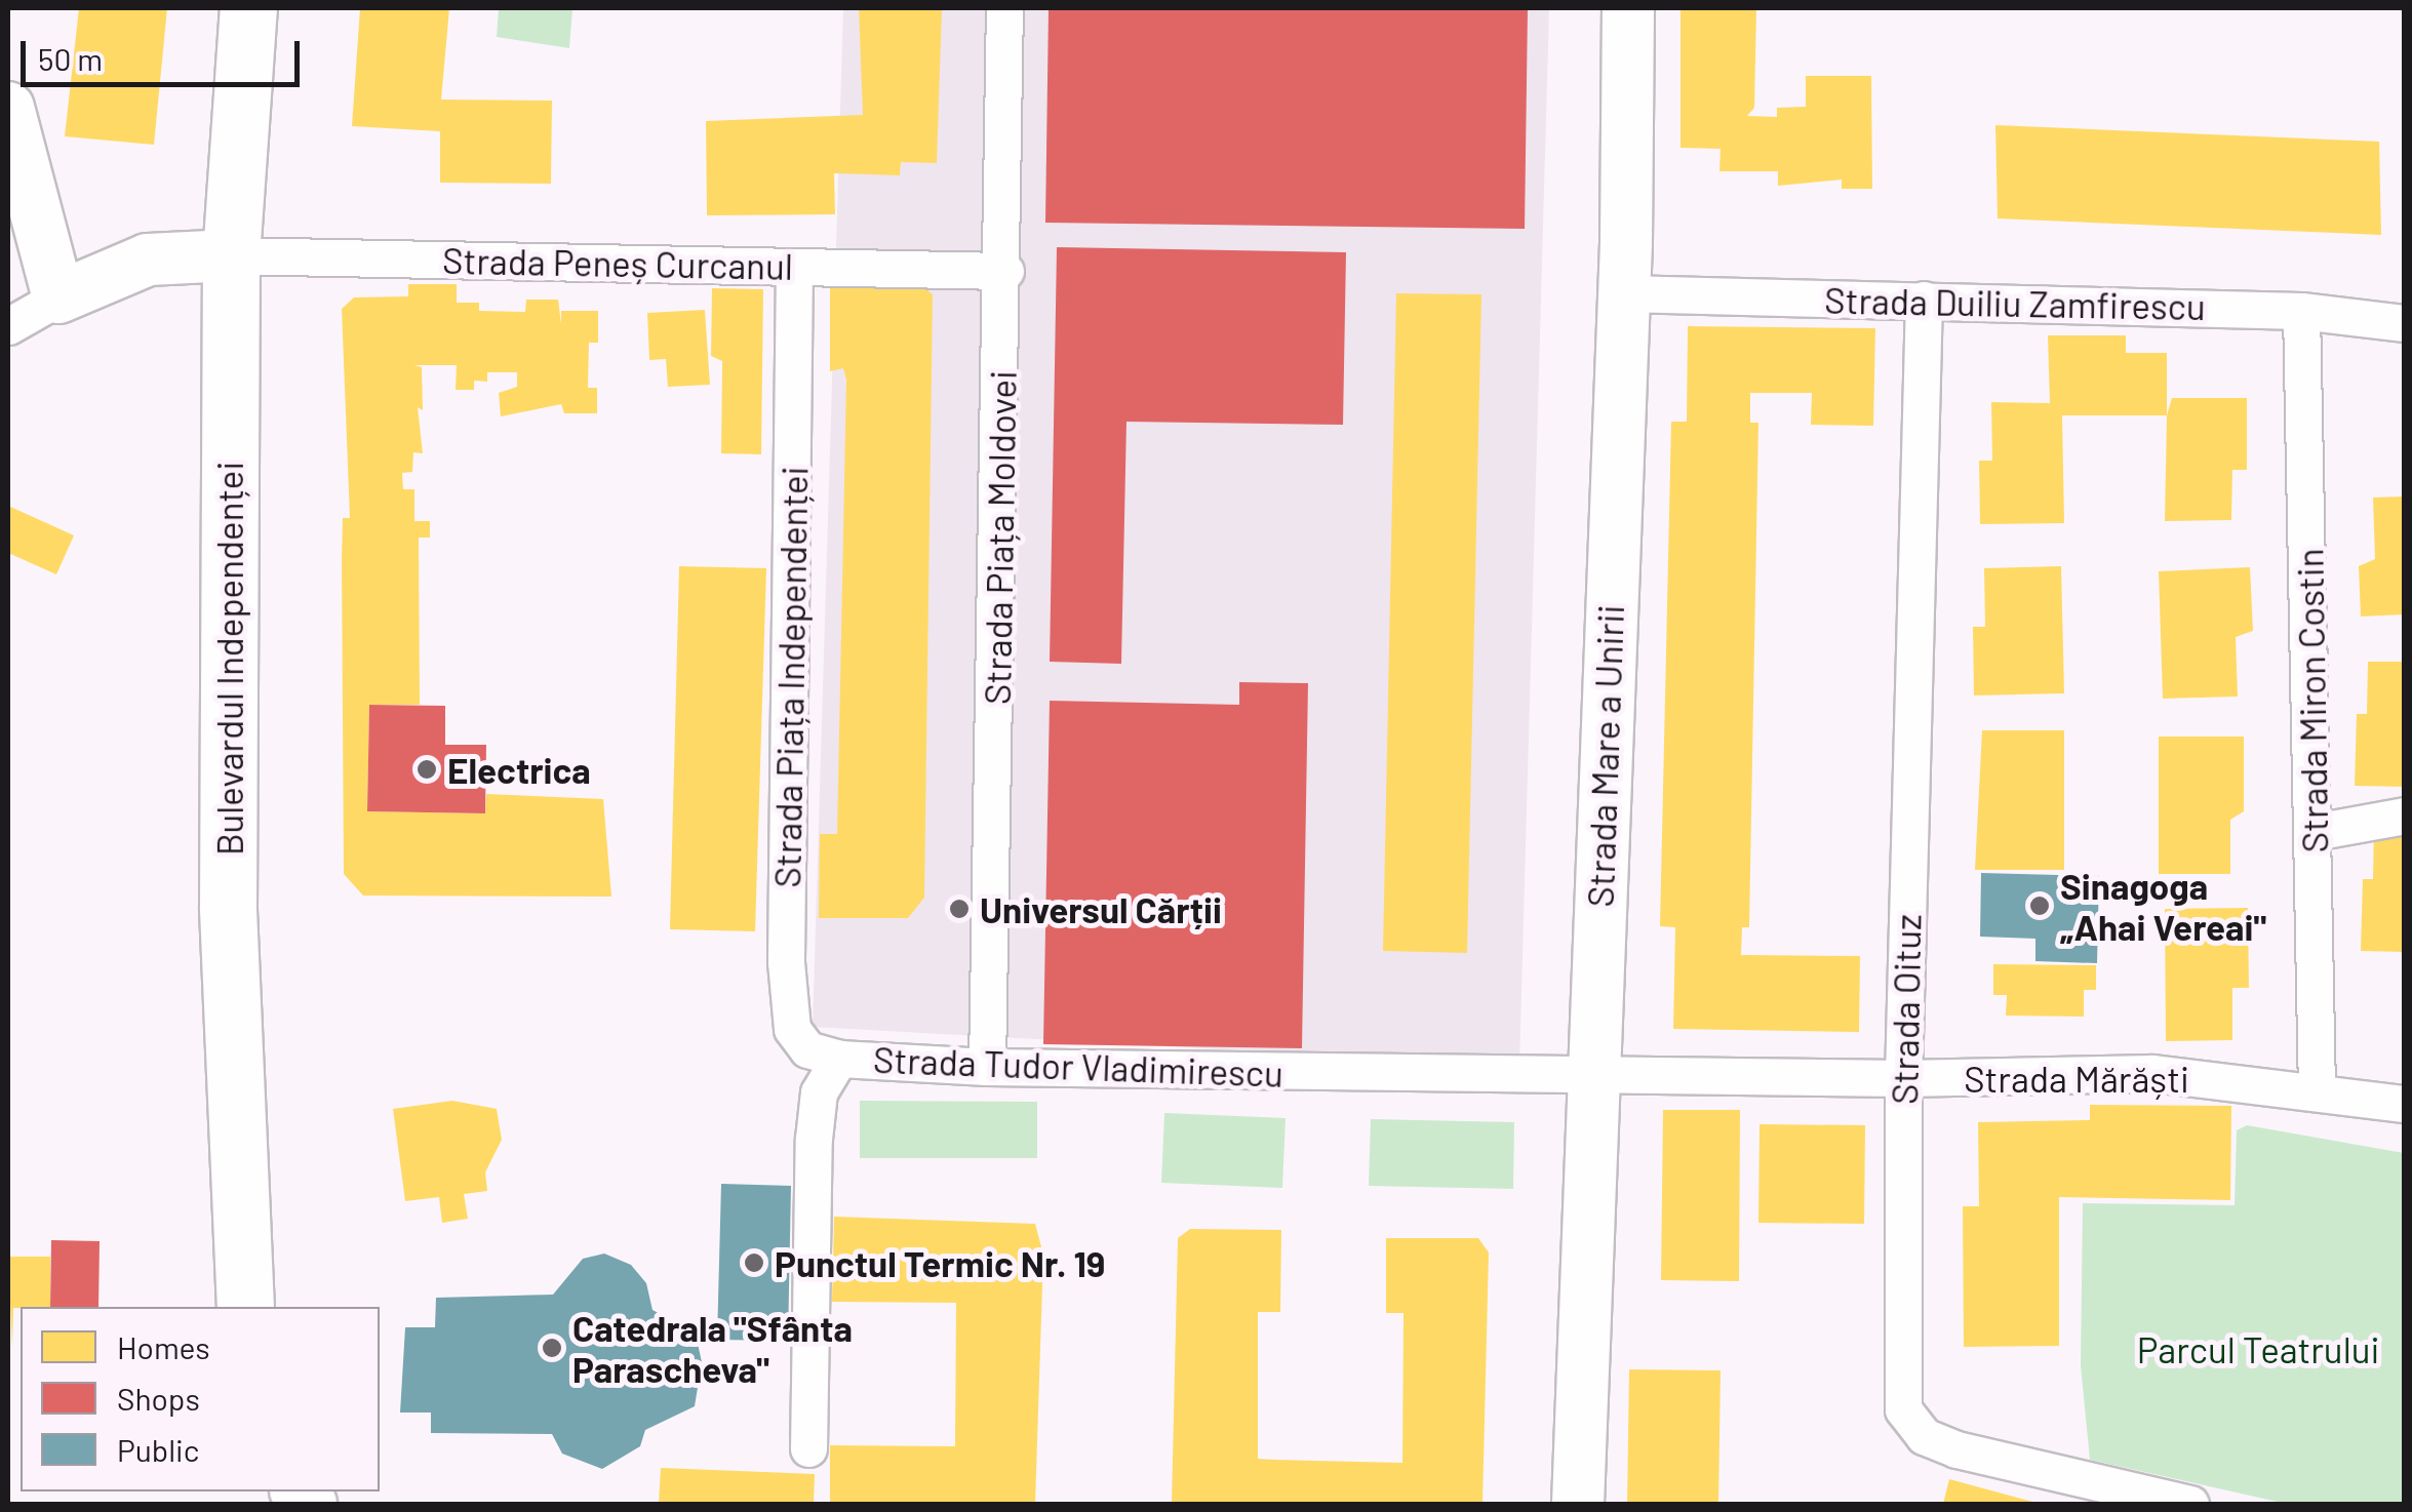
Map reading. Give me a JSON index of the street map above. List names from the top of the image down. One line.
{"streets":{"main road":["Bulevardul Independenței","Strada Mare a Unirii"],"street":["Strada Peneș Curcanul","Strada Duiliu Zamfirescu","Strada Piața Moldovei","Strada Piața Independenței","Strada Miron Costin","Strada Oituz","Strada Tudor Vladimirescu","Strada Mărăști"]},"crossings":[["Strada Peneș Curcanul","Strada Piața Moldovei"],["Strada Peneș Curcanul","Bulevardul Independenței"],["Strada Peneș Curcanul","Strada Piața Independenței"],["Strada Duiliu Zamfirescu","Strada Miron Costin"],["Strada Duiliu Zamfirescu","Strada Mare a Unirii"],["Strada Duiliu Zamfirescu","Strada Oituz"],["Strada Piața Moldovei","Strada Tudor Vladimirescu"],["Strada Piața Independenței","Strada Tudor Vladimirescu"],["Strada Miron Costin","Strada Mărăști"],["Strada Mare a Unirii","Strada Tudor Vladimirescu"],["Strada Mare a Unirii","Strada Mărăști"],["Strada Oituz","Strada Mărăști"],["Strada Tudor Vladimirescu","Strada Mărăști"]],"parks":["Parcul Teatrului"],"places":["Electrica","Sinagoga „Ahai Vereai\"","Universul Cărții","Punctul Termic Nr. 19","Catedrala \"Sfânta Parascheva\""],"legend":["Homes","Shops","Public"],"scale_bar":"50 m"}
